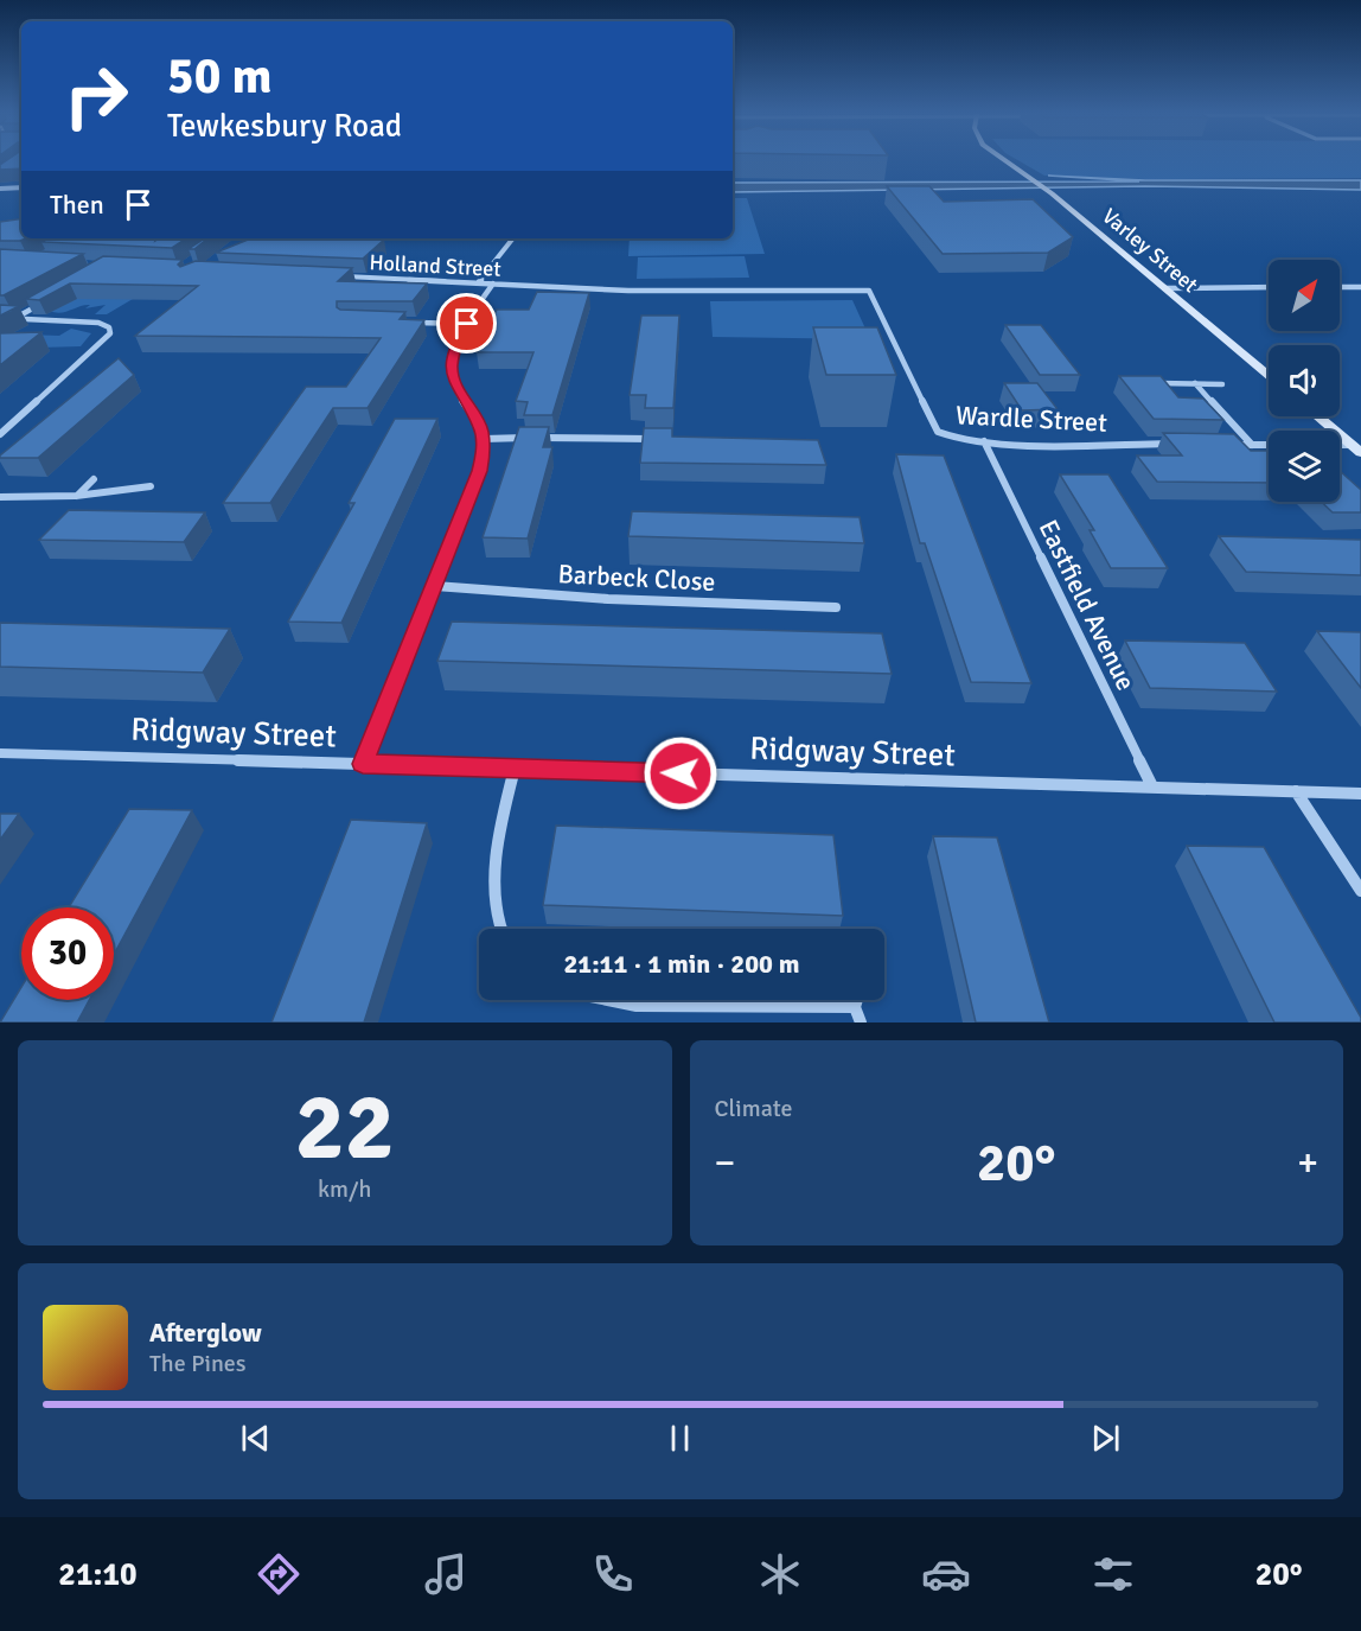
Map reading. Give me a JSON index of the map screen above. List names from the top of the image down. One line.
{"streets":{"street":["Varley Street","Holland Street","Wardle Street","Barbeck Close","Eastfield Avenue","Ridgway Street"]},"crossings":[["Holland Street","Wardle Street"],["Wardle Street","Eastfield Avenue"],["Eastfield Avenue","Ridgway Street"]],"north":"top right","page":{"turn":["50 m","Tewkesbury Road"],"then":"Then","limit":"30","trip":"21:11 · 1 min · 200 m","tile":[["22","km/h"],"Climate"],"heat":["−","20°","+"],"song":["Afterglow","The Pines"],"tabs":["21:10","20°"]}}
